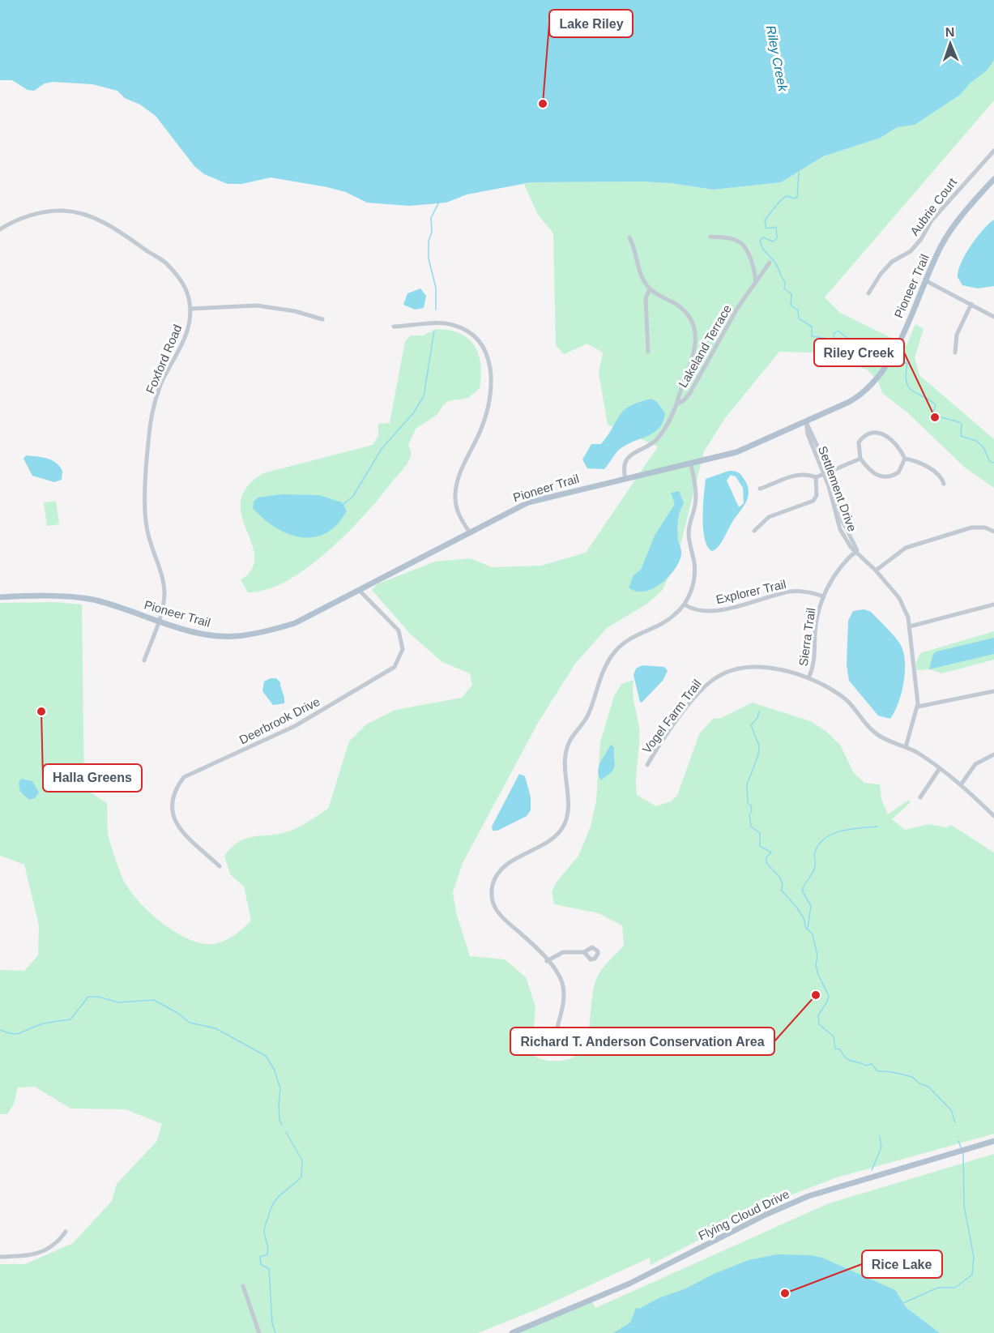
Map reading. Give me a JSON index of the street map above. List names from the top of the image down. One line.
{"streets":{"main road":["Pioneer Trail","Flying Cloud Drive"],"street":["Aubrie Court","Lakeland Terrace","Foxford Road","Settlement Drive","Explorer Trail","Sierra Trail","Vogel Farm Trail","Deerbrook Drive"]},"crossings":[["Pioneer Trail","Lakeland Terrace"],["Pioneer Trail","Foxford Road"],["Pioneer Trail","Settlement Drive"],["Pioneer Trail","Deerbrook Drive"],["Settlement Drive","Sierra Trail"],["Settlement Drive","Vogel Farm Trail"],["Explorer Trail","Sierra Trail"],["Sierra Trail","Vogel Farm Trail"]],"water":["Riley Creek"],"places":["Lake Riley","Riley Creek","Halla Greens","Richard T. Anderson Conservation Area","Rice Lake"],"north":"top"}
